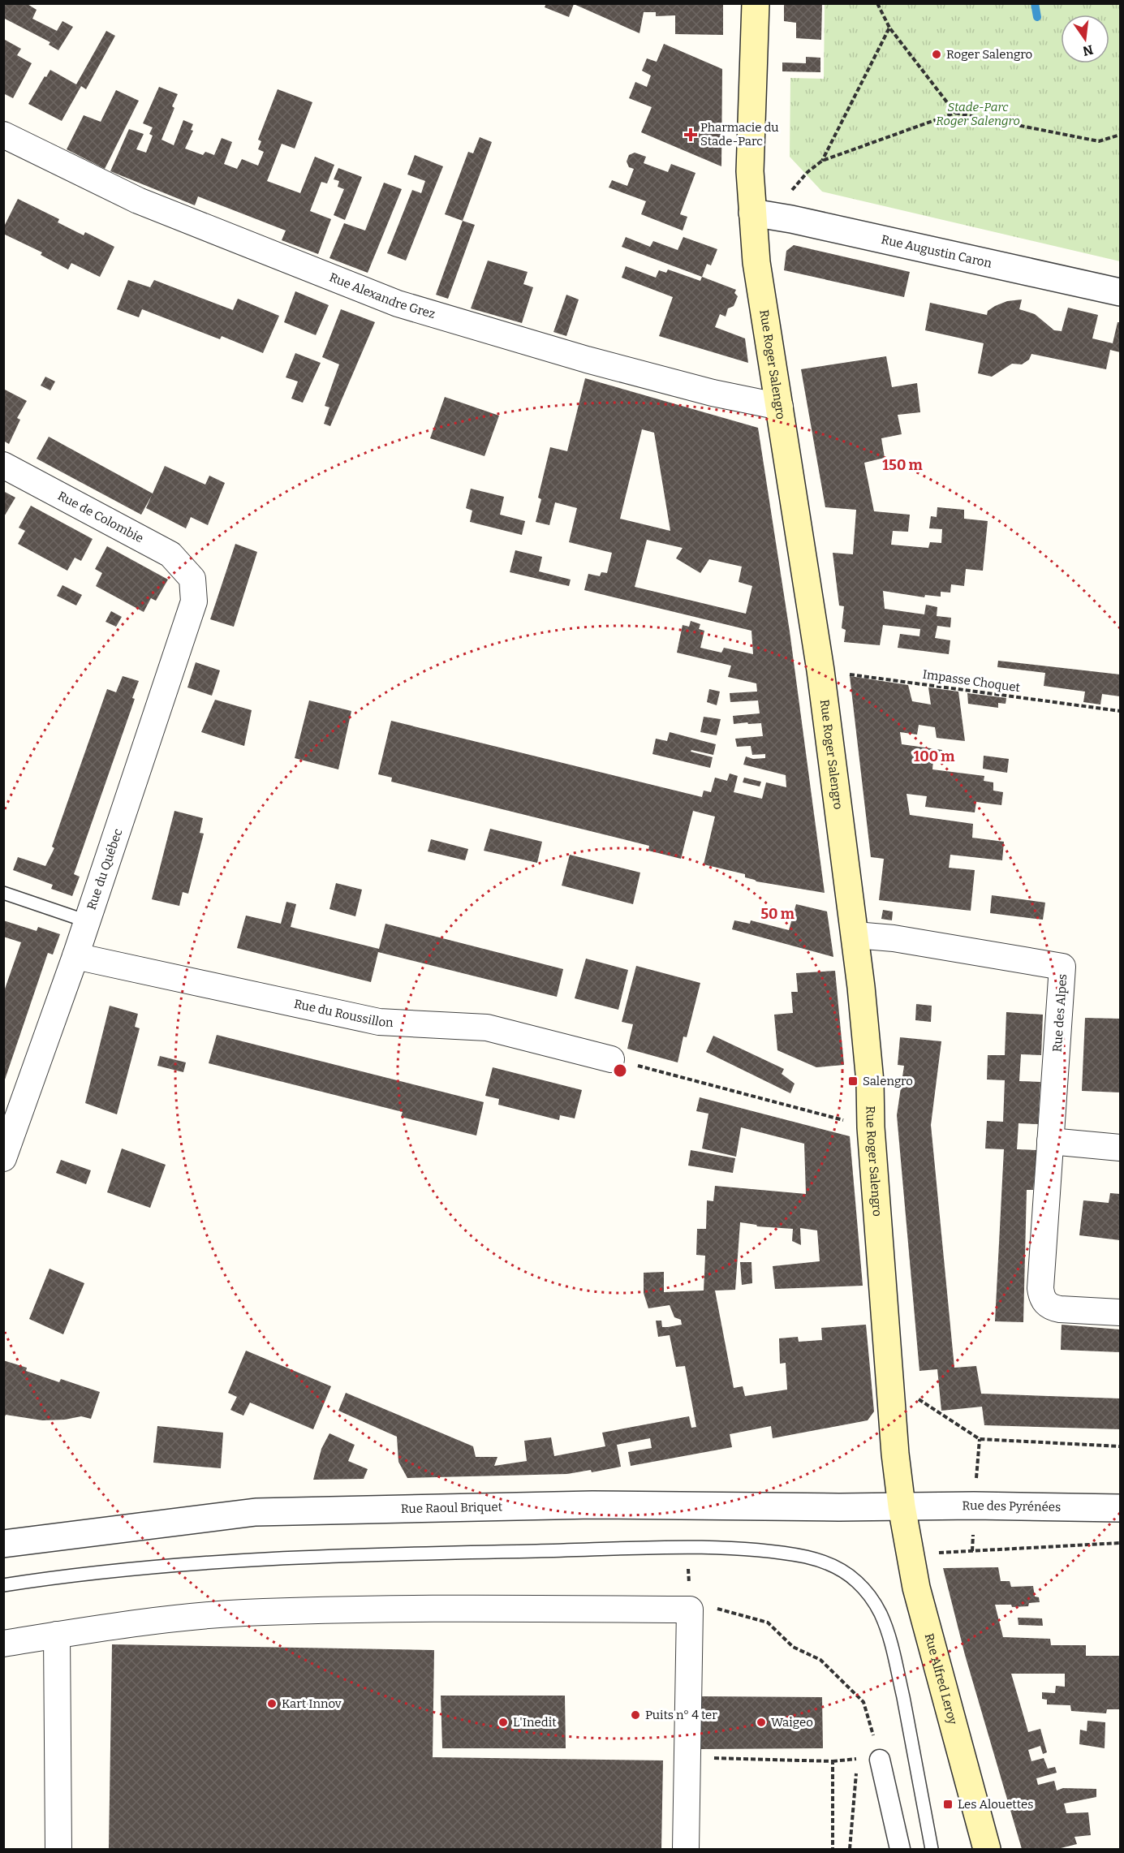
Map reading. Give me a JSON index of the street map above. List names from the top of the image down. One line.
{"streets":{"main road":["Rue Roger Salengro","Rue Alfred Leroy"],"street":["Rue Augustin Caron","Rue Alexandre Grez","Rue de Colombie","Rue du Québec","Rue du Roussillon","Rue des Alpes","Rue des Pyrénées","Rue Raoul Briquet"],"path":["Impasse Choquet"]},"crossings":[["Rue Augustin Caron","Rue Roger Salengro"],["Rue Alexandre Grez","Rue Roger Salengro"],["Rue Roger Salengro","Impasse Choquet"],["Rue Roger Salengro","Rue des Alpes"],["Rue Roger Salengro","Rue des Pyrénées"],["Rue Roger Salengro","Rue Raoul Briquet"],["Rue Roger Salengro","Rue Alfred Leroy"],["Rue de Colombie","Rue du Québec"],["Rue du Québec","Rue du Roussillon"],["Rue des Pyrénées","Rue Raoul Briquet"],["Rue des Pyrénées","Rue Alfred Leroy"],["Rue Raoul Briquet","Rue Alfred Leroy"]],"parks":["Stade-Parc Roger Salengro"],"places":{"other":["Roger Salengro","Kart Innov","Puits n° 4 ter","L'Inedit","Waigeo"],"health":["Pharmacie du Stade-Parc"],"transit":["Salengro","Les Alouettes"]},"north":"bottom","rings":["150 m","100 m","50 m"]}
